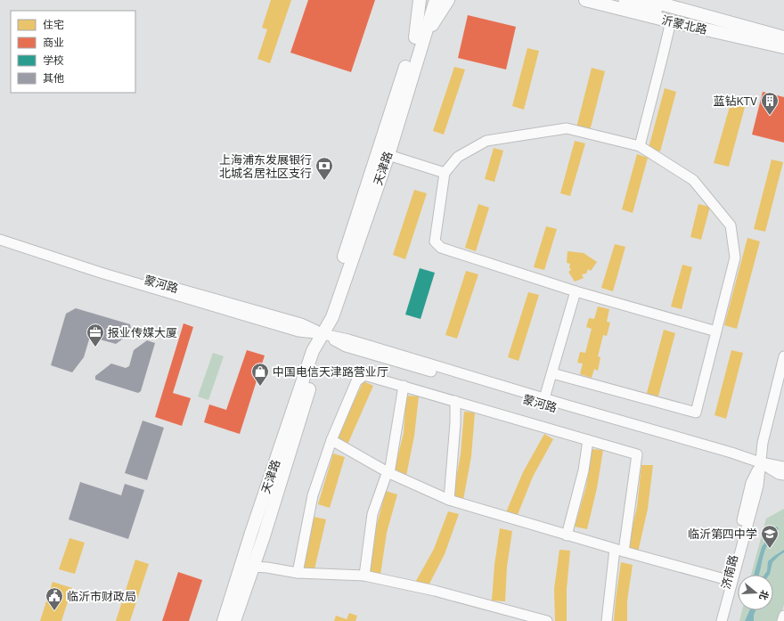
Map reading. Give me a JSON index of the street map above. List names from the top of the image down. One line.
{"streets":{"main road":["沂蒙北路","天津路"],"street":["蒙河路","济南路"]},"crossings":[["天津路","蒙河路"],["蒙河路","济南路"]],"places":{"building":["蓝钻KTV"],"bank":["上海浦东发展银行 北城名居社区支行"],"office":["报业传媒大厦"],"shop":["中国电信天津路营业厅"],"school or university":["临沂第四中学"],"public building":["临沂市财政局"]},"legend":["住宅","商业","学校","其他"],"north":"right"}
